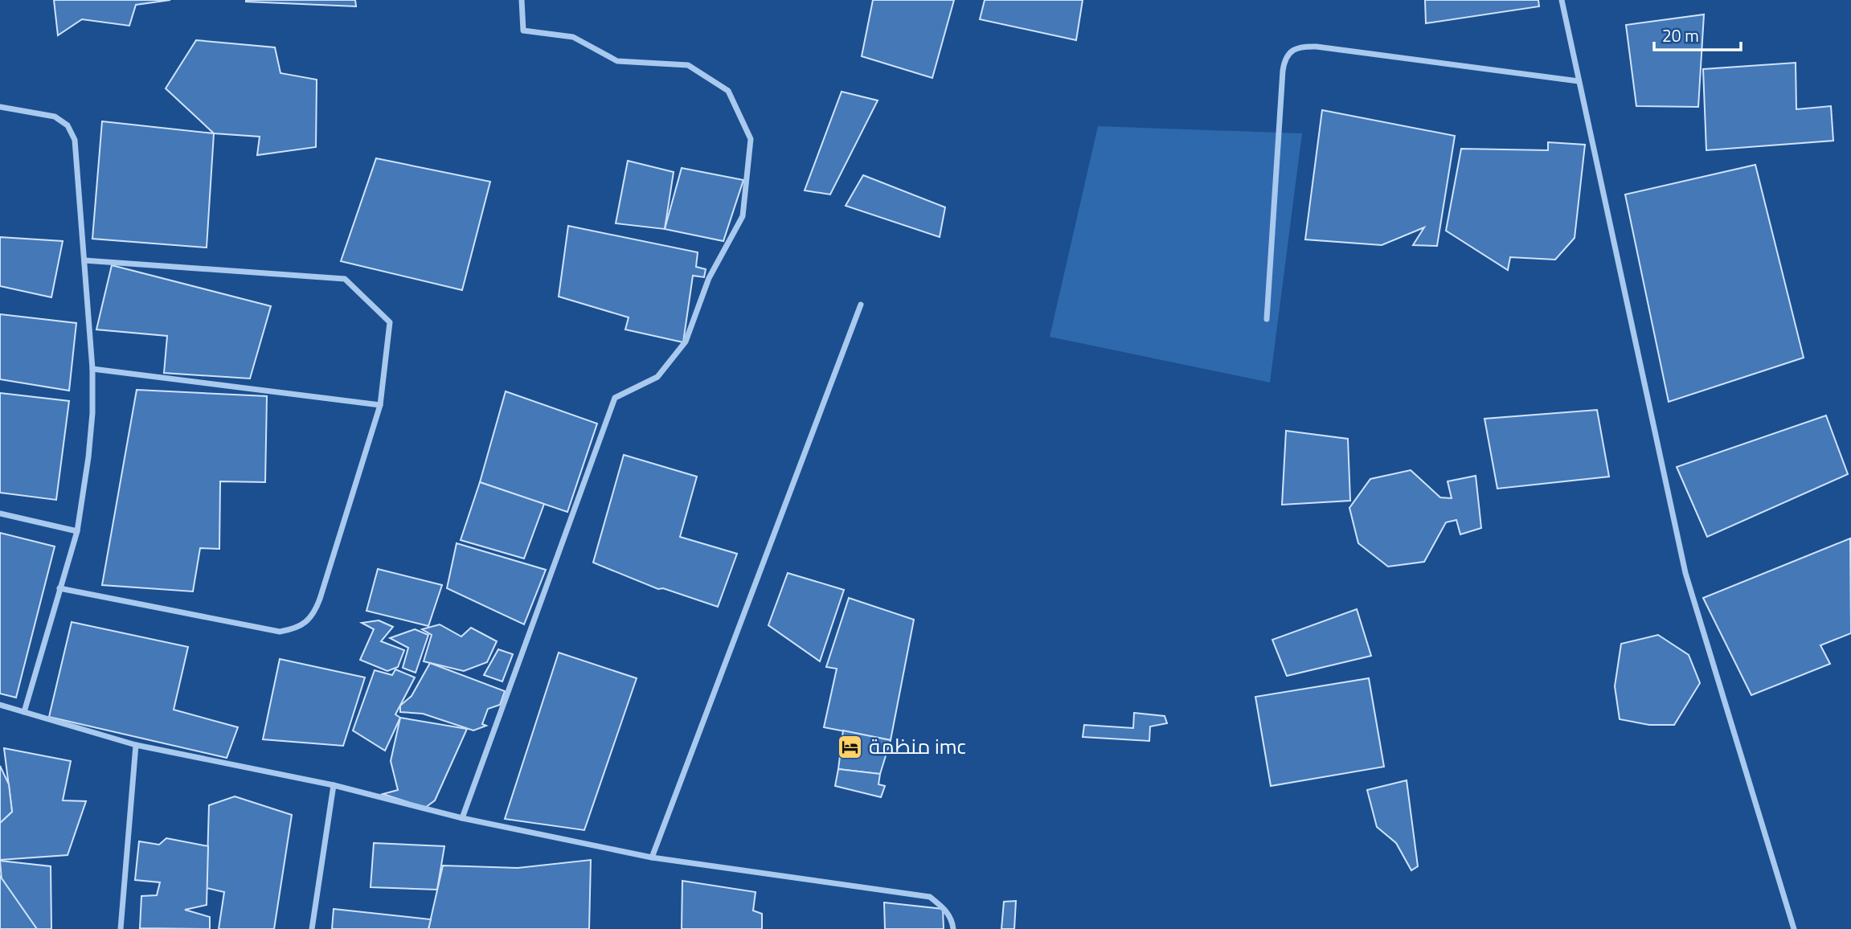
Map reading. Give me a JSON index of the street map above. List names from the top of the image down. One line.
{"places":{"hotel":["منظمة imc"]},"scale_bar":"20 m"}
